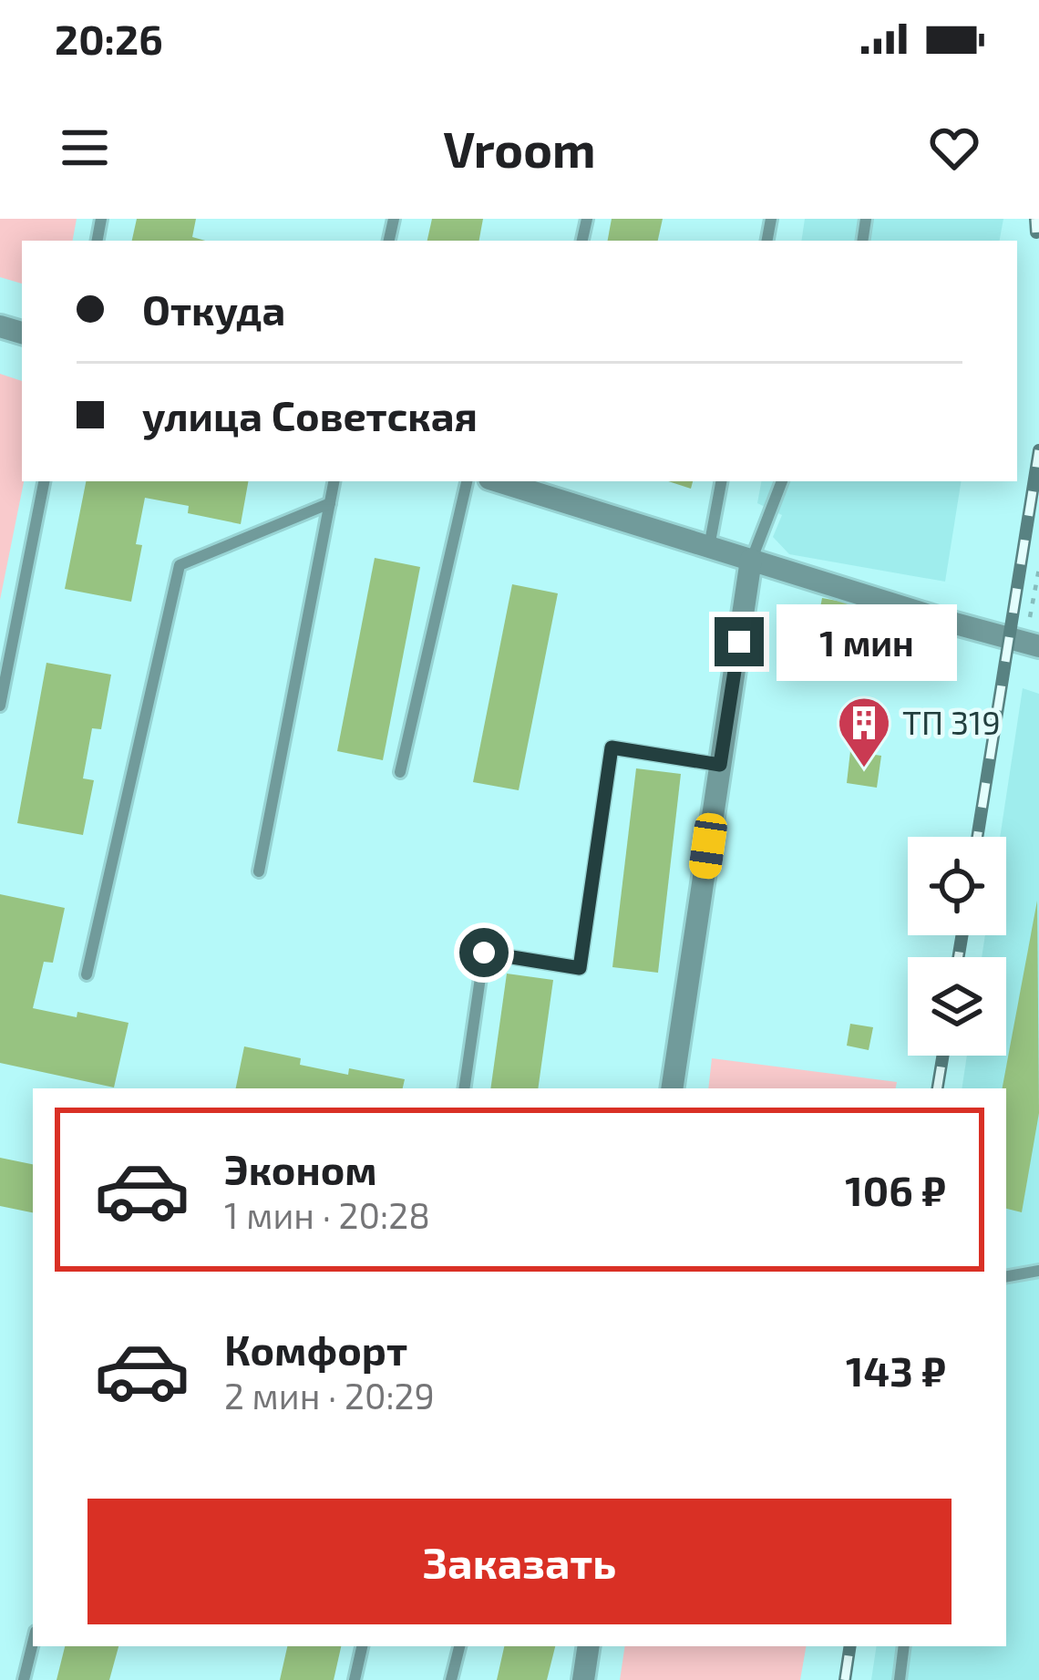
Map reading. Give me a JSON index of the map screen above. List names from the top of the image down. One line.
{"places":{"building":["ТП 319"]},"page":{"status":"20:26","header":"Vroom","banner":["Откуда","улица Советская"],"bubble":"1 мин","list":[{"name":"Эконом","note":"1 мин · 20:28","value":"106 ₽"},{"name":"Комфорт","note":"2 мин · 20:29","value":"143 ₽"}],"buttons":"Заказать"}}
